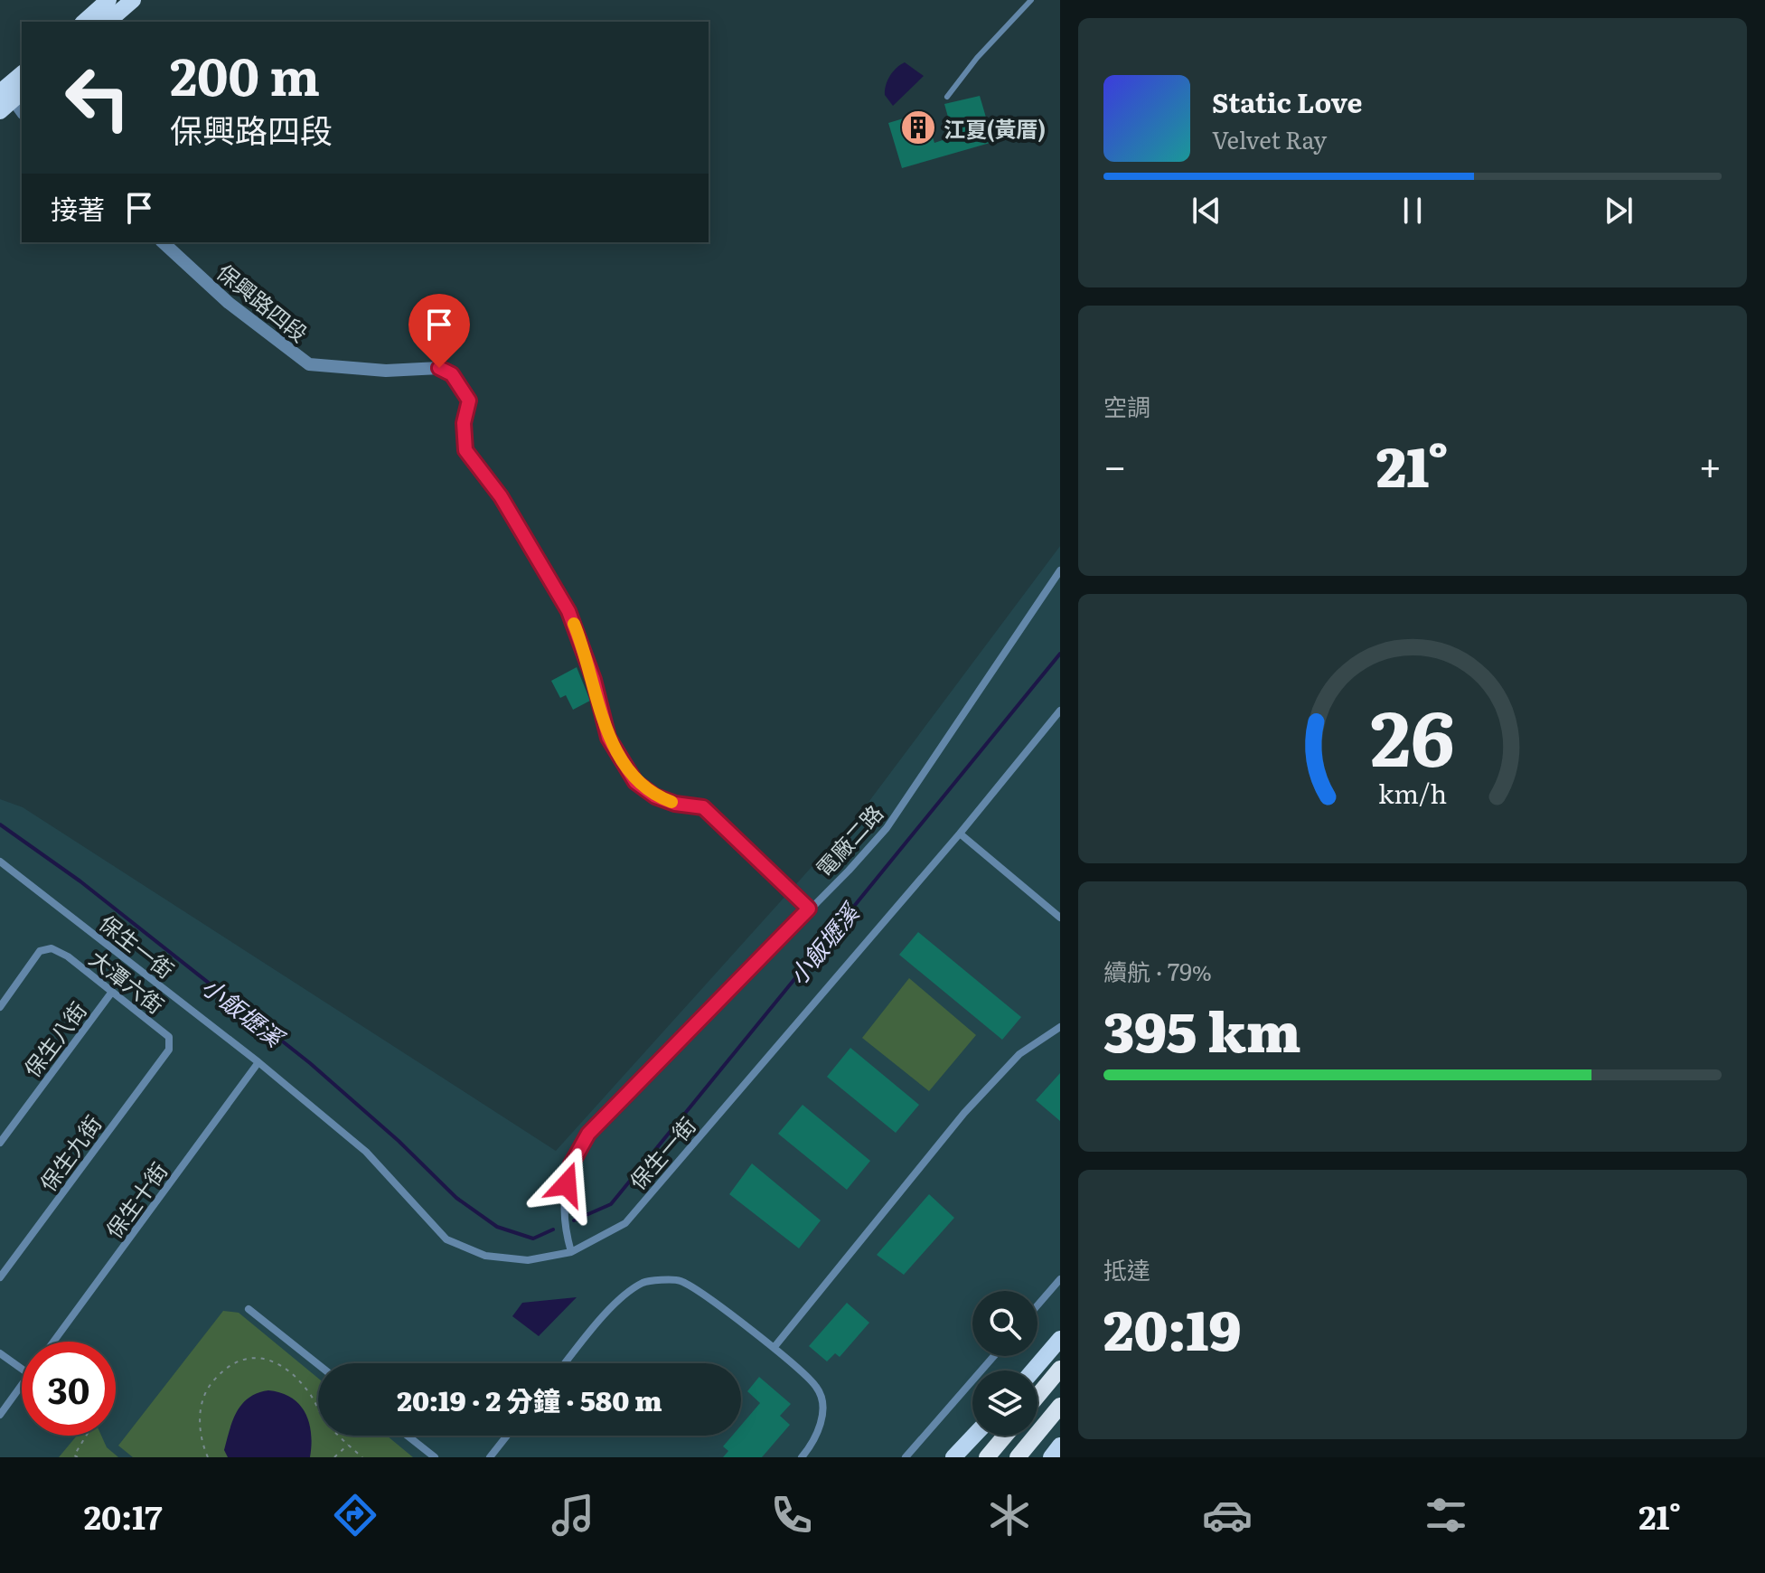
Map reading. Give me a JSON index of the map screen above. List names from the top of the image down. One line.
{"streets":{"street":["保興路四段","電廠二路","保生一街","大潭六街","保生八街","保生九街","保生十街"]},"crossings":[["保興路四段","電廠二路"],["電廠二路","保生一街"],["保生一街","保生十街"],["大潭六街","保生八街"],["大潭六街","保生九街"]],"water":["小飯壢溪"],"places":{"building":["江夏(黃厝)"]},"page":{"turn":["200 m","保興路四段"],"song":["Static Love","Velvet Ray"],"then":"接著","tile":["空調",["續航 · 79%","395 km"],["抵達","20:19"]],"heat":["−","21°","+"],"limit":"30","trip":"20:19 · 2 分鐘 · 580 m","tabs":["20:17","21°"],"gauge":["26","km/h"]}}
